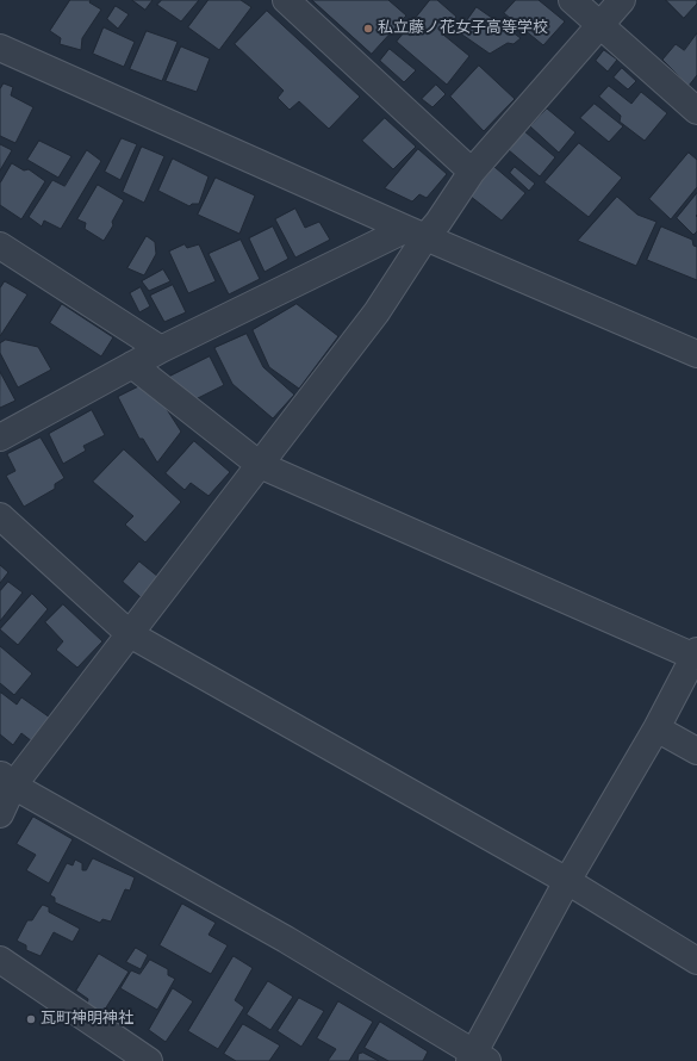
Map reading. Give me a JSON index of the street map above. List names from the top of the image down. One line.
{"places":["私立藤ノ花女子高等学校","瓦町神明神社"]}
